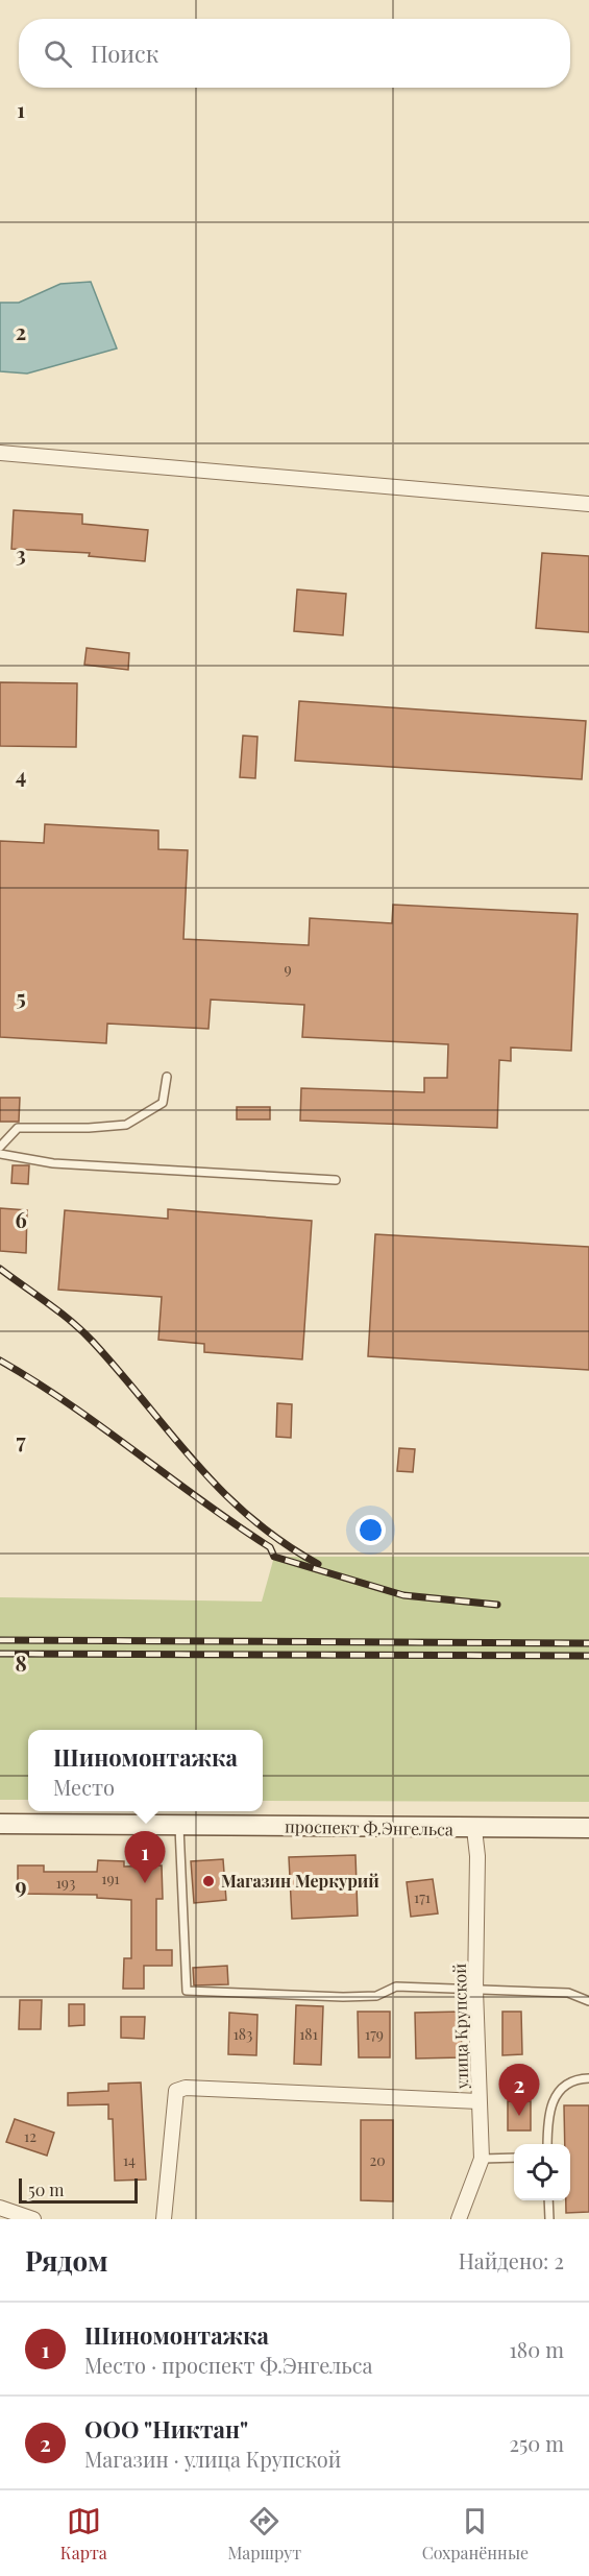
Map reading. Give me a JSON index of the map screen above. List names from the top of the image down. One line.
{"streets":{"street":["проспект Ф.Энгельса","улица Крупской"]},"crossings":[["проспект Ф.Энгельса","улица Крупской"]],"places":["Магазин Меркурий"],"house_numbers":["9","191","193","171","183","181","179","12","14","20"],"scale_bar":"50 m","page":{"search":"Поиск","popup":["Шиномонтажка","Место"],"pins":["1","2"],"scale":"50 m","heading":["Рядом","Найдено: 2"],"list":[{"mark":"1","name":"Шиномонтажка","note":"Место · проспект Ф.Энгельса","value":"180 m"},{"mark":"2","name":"ООО \"Никтан\"","note":"Магазин · улица Крупской","value":"250 m"}],"nav":["Карта","Маршрут","Сохранённые"]},"grid":{"rows":["1","2","3","4","5","6","7","8","9"]}}
